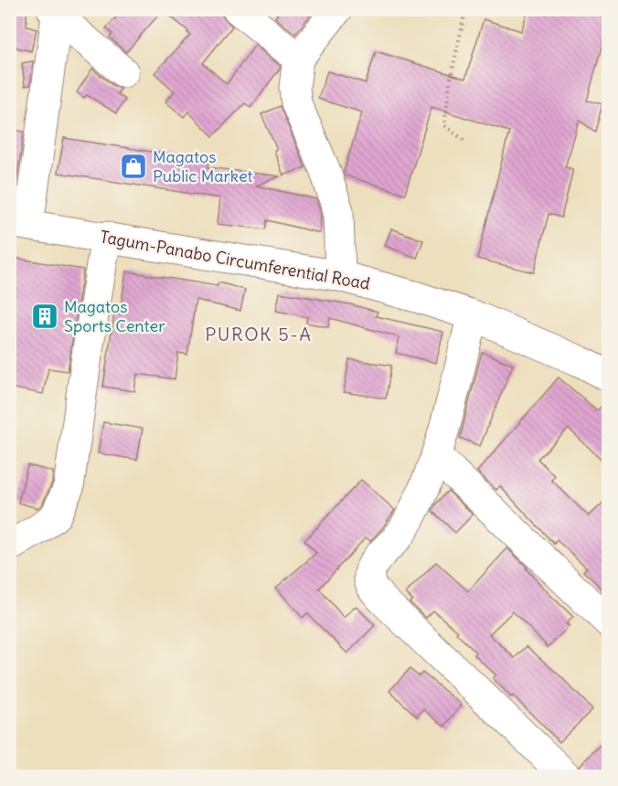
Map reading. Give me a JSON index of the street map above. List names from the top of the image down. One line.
{"streets":{"main road":["Tagum-Panabo Circumferential Road"]},"districts":["PUROK 5-A"],"places":{"shop":["Magatos Public Market"],"building":["Magatos Sports Center"]}}
